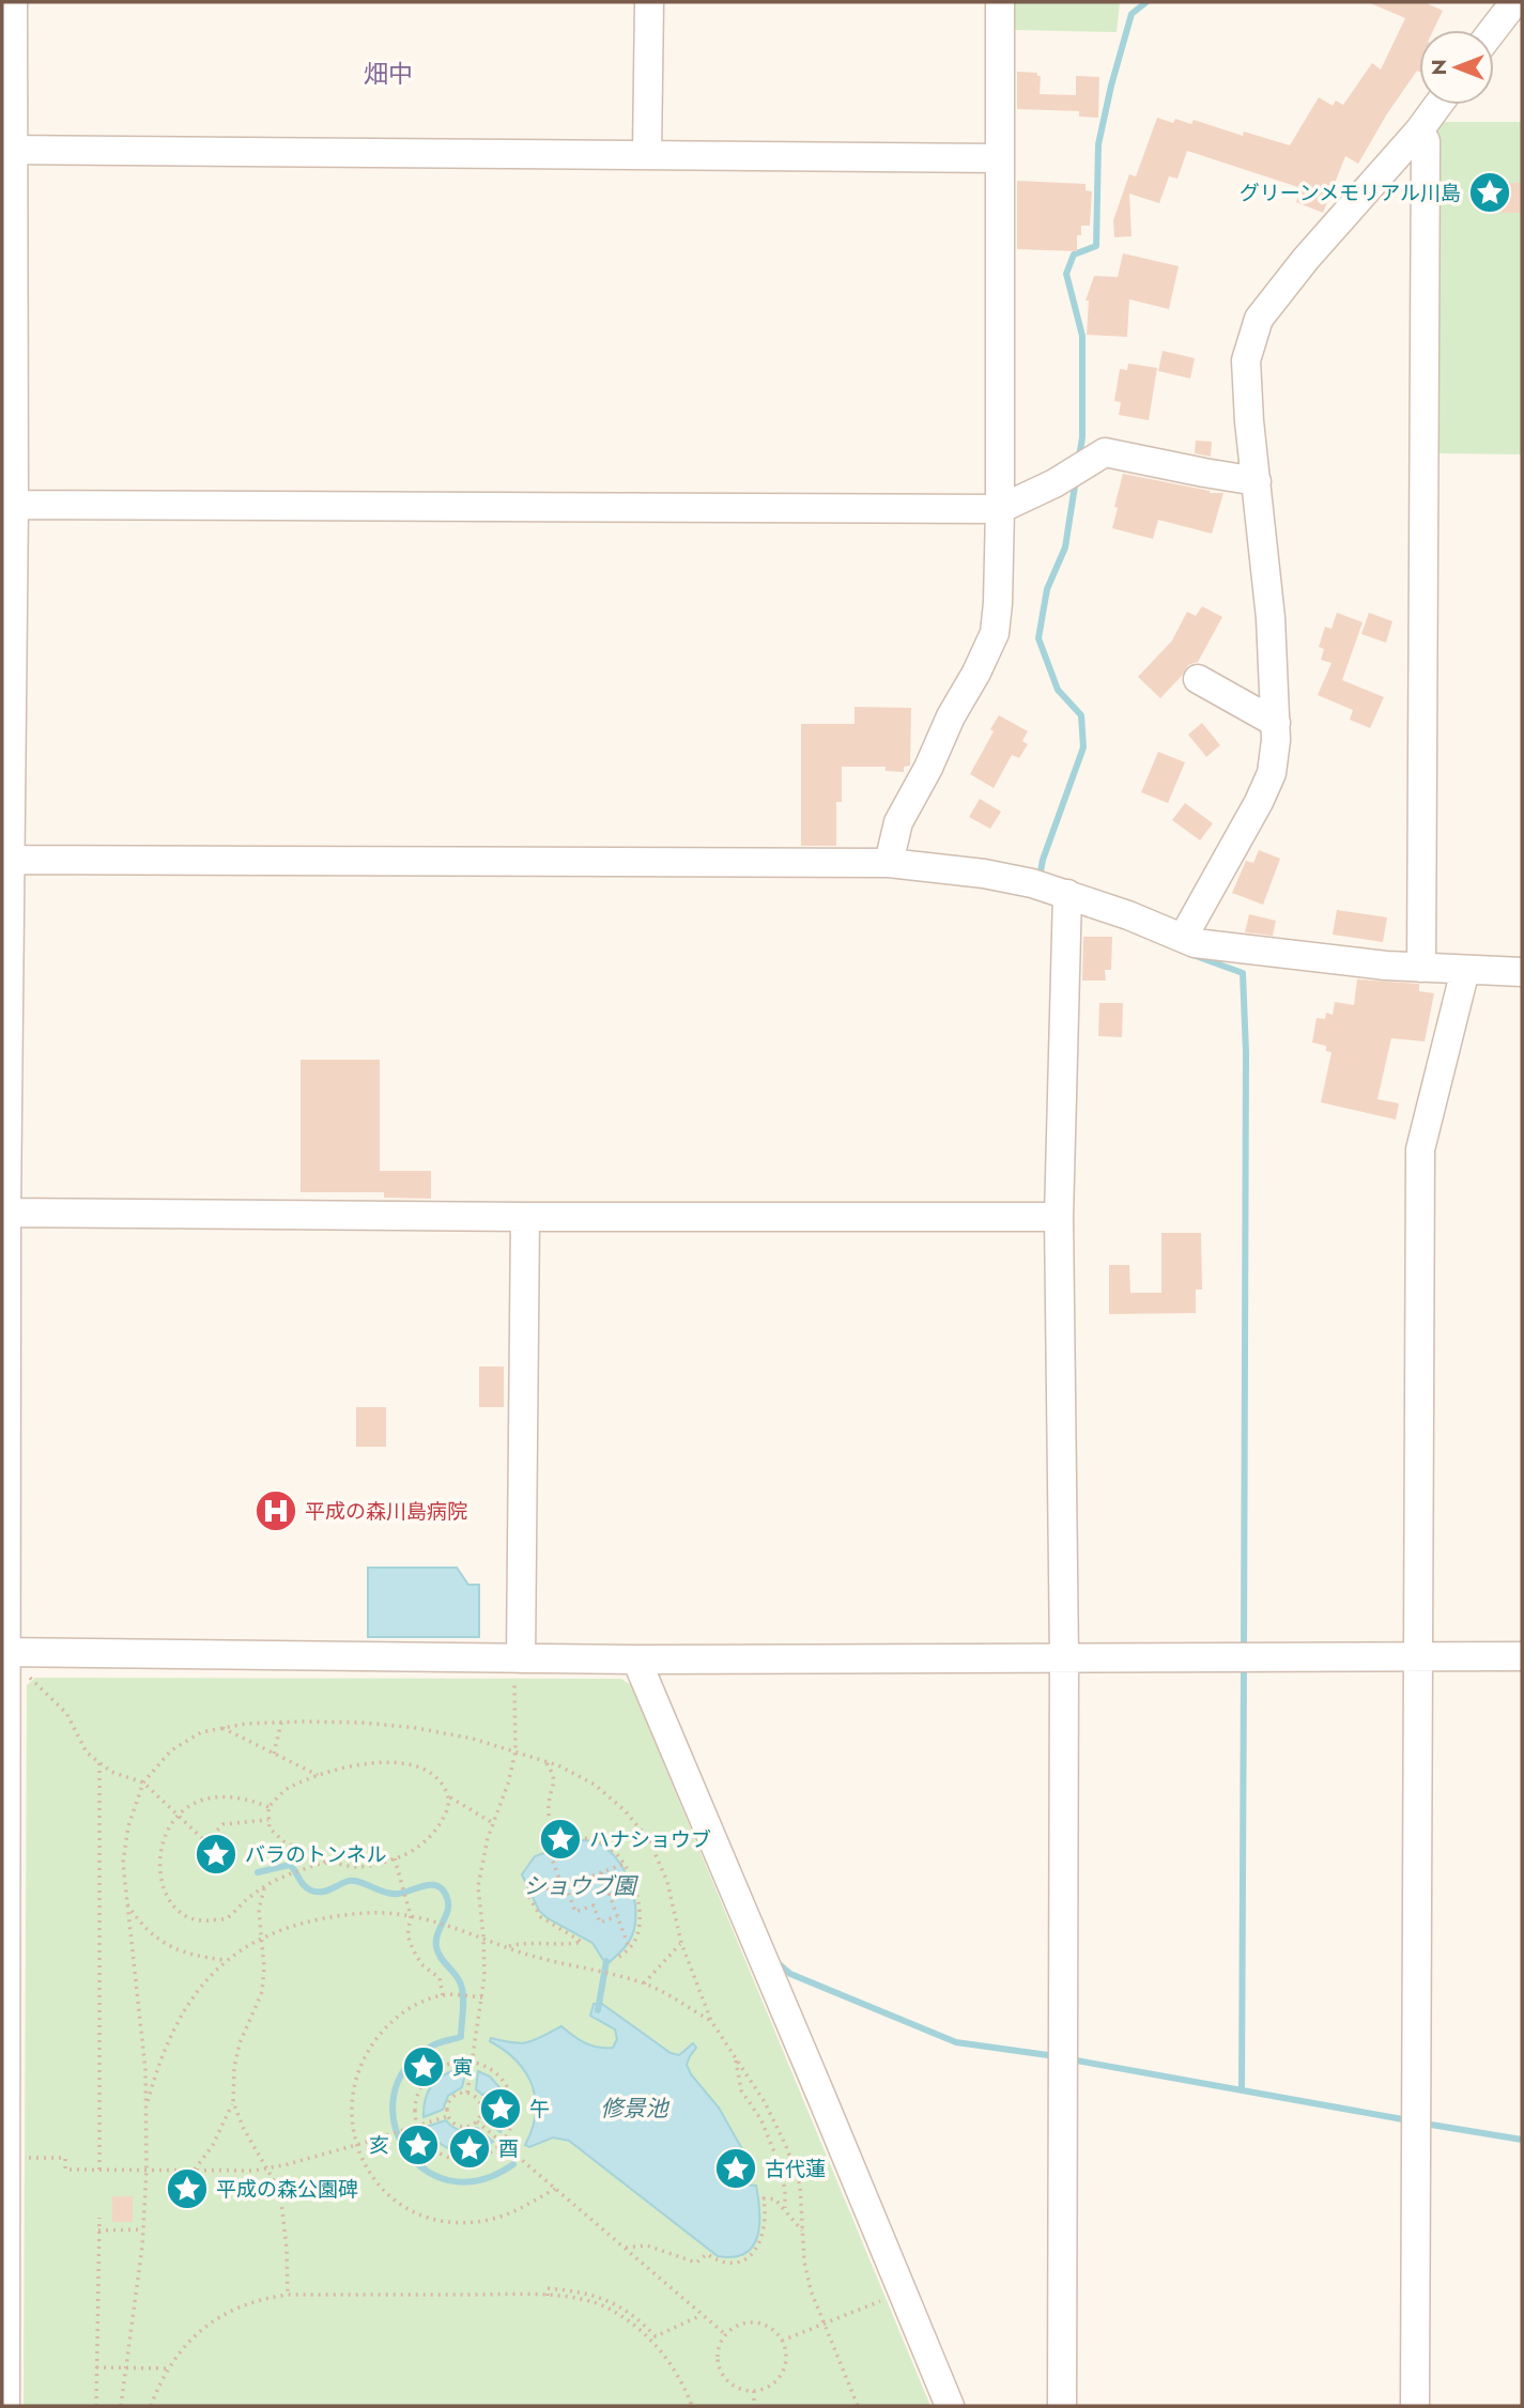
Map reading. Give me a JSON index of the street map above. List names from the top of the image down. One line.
{"districts":["畑中"],"water":["ショウブ園","修景池"],"places":{"place":["グリーンメモリアル川島","ハナショウブ","バラのトンネル","寅","午","亥","酉","古代蓮","平成の森公園碑"],"hospital":["平成の森川島病院"]},"north":"left"}
